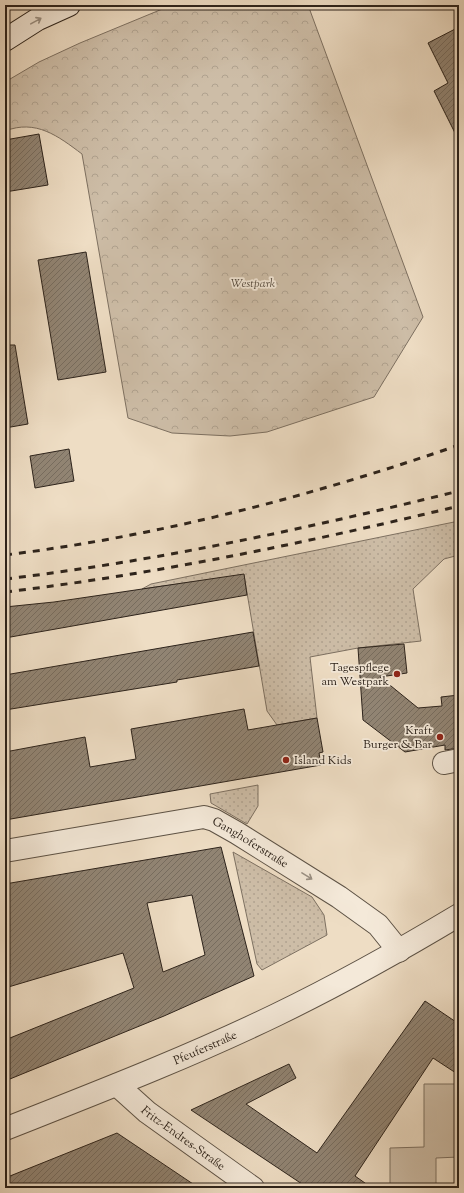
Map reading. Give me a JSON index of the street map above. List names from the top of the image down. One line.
{"streets":{"street":["Ganghoferstraße","Pfeuferstraße","Fritz-Endres-Straße"]},"crossings":[["Ganghoferstraße","Pfeuferstraße"],["Pfeuferstraße","Fritz-Endres-Straße"]],"one_way":["Ganghoferstraße"],"parks":["Westpark"],"places":["Tagespflege am Westpark","Kraft Burger & Bar","Island Kids"]}
